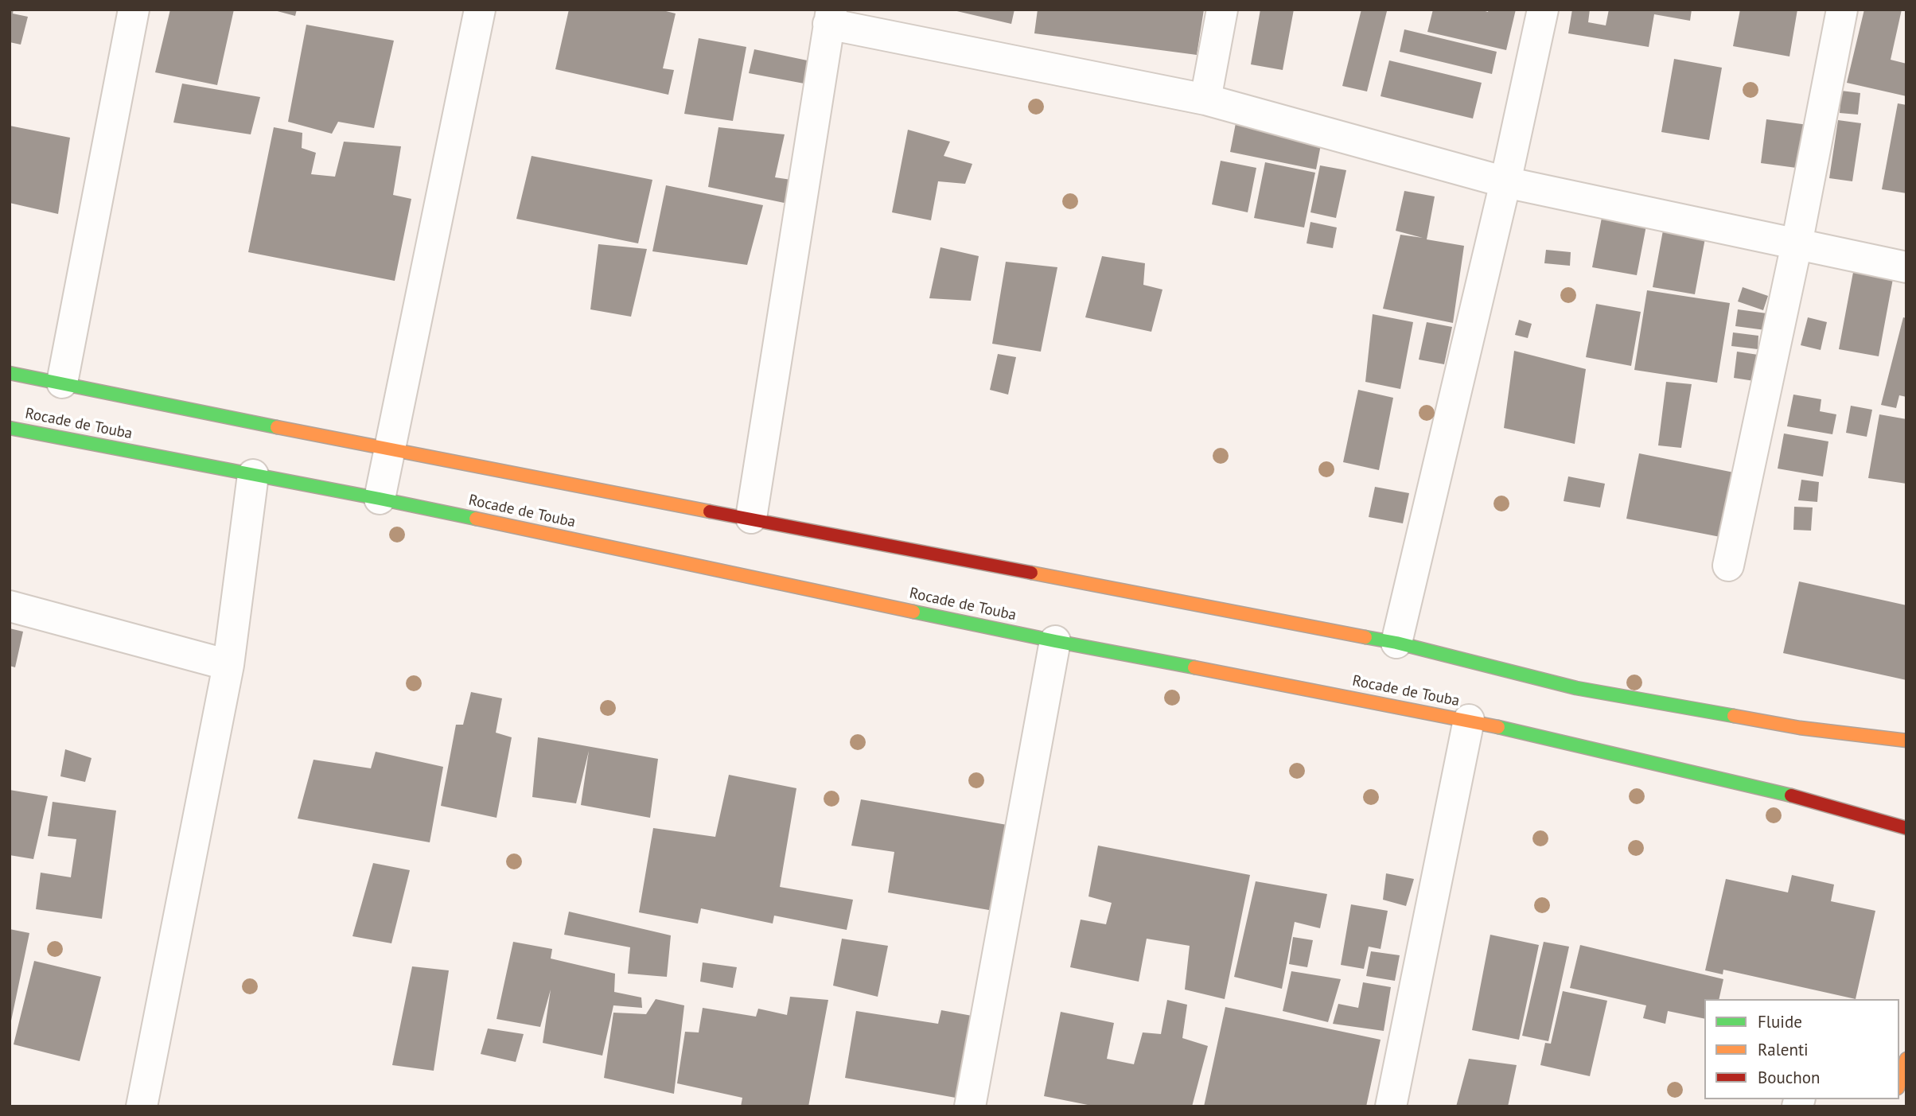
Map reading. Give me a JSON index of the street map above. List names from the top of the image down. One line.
{"streets":{"main road":["Rocade de Touba"]},"legend":["Fluide","Ralenti","Bouchon"]}
